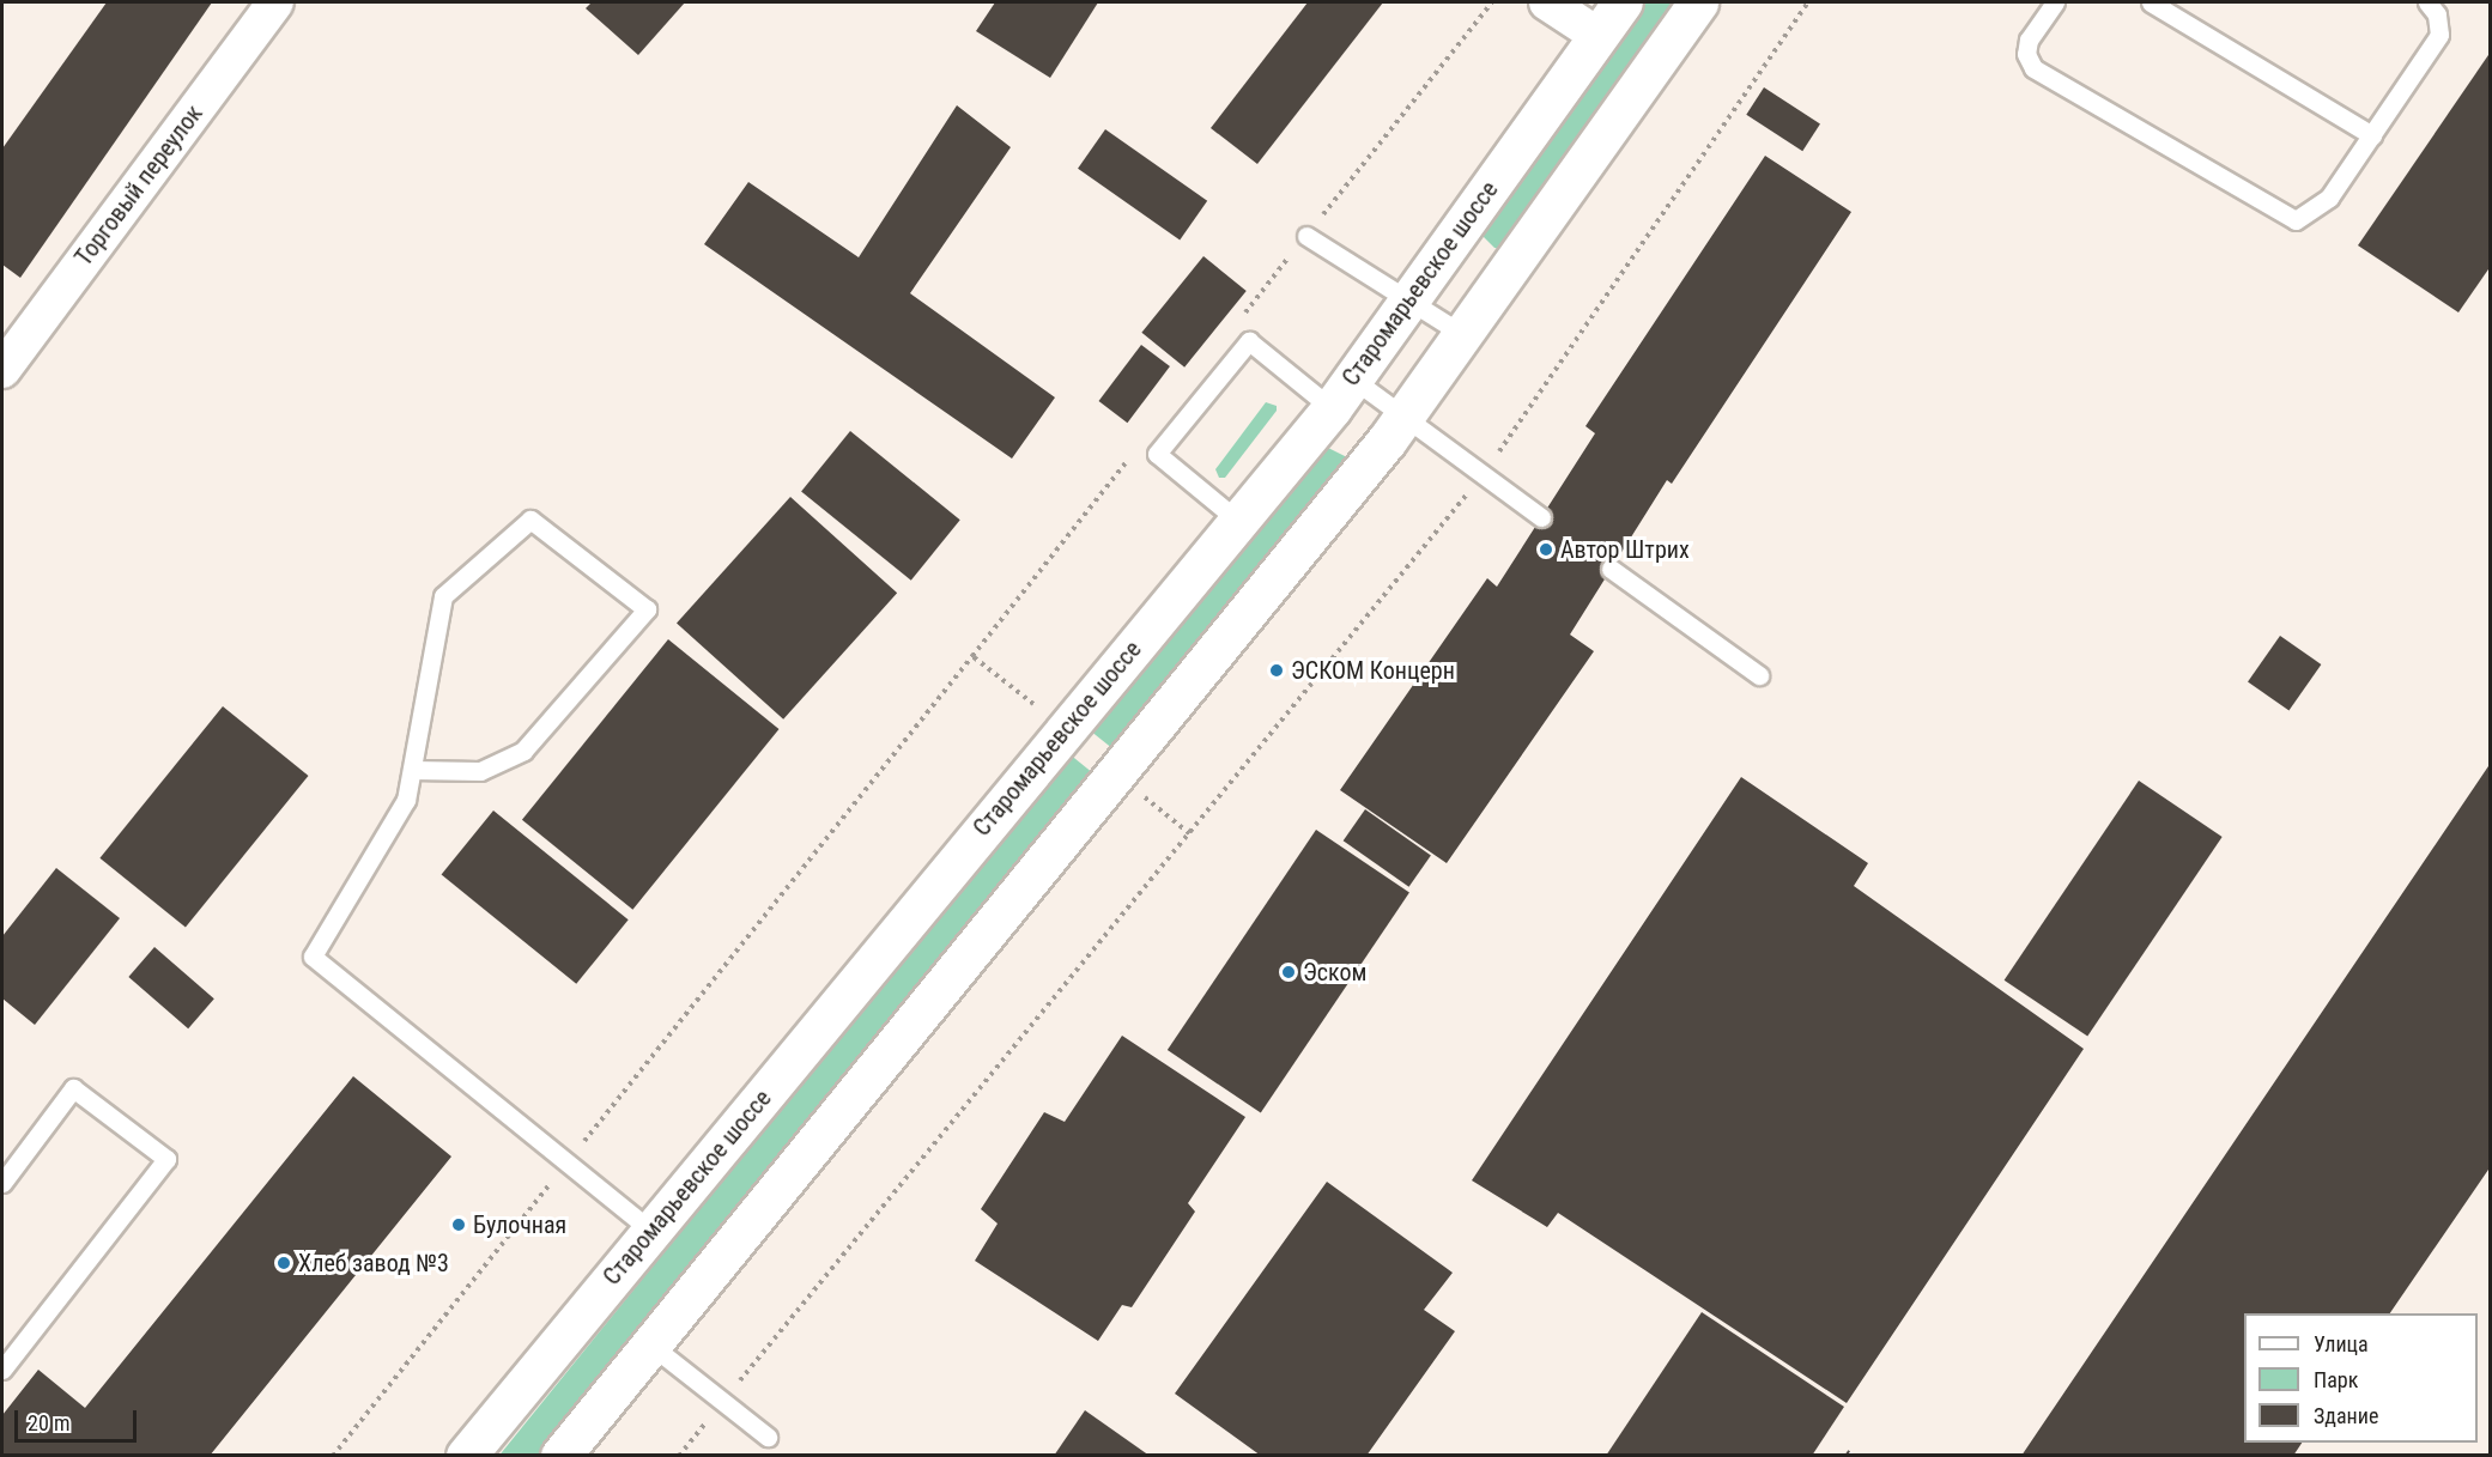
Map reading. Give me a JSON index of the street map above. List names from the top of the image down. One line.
{"streets":{"main road":["Старомарьевское шоссе"],"street":["Торговый переулок"]},"places":["Автор Штрих","ЭСКОМ Концерн","Эском","Булочная","Хлеб завод №3"],"legend":["Улица","Парк","Здание"],"scale_bar":"20 m"}
